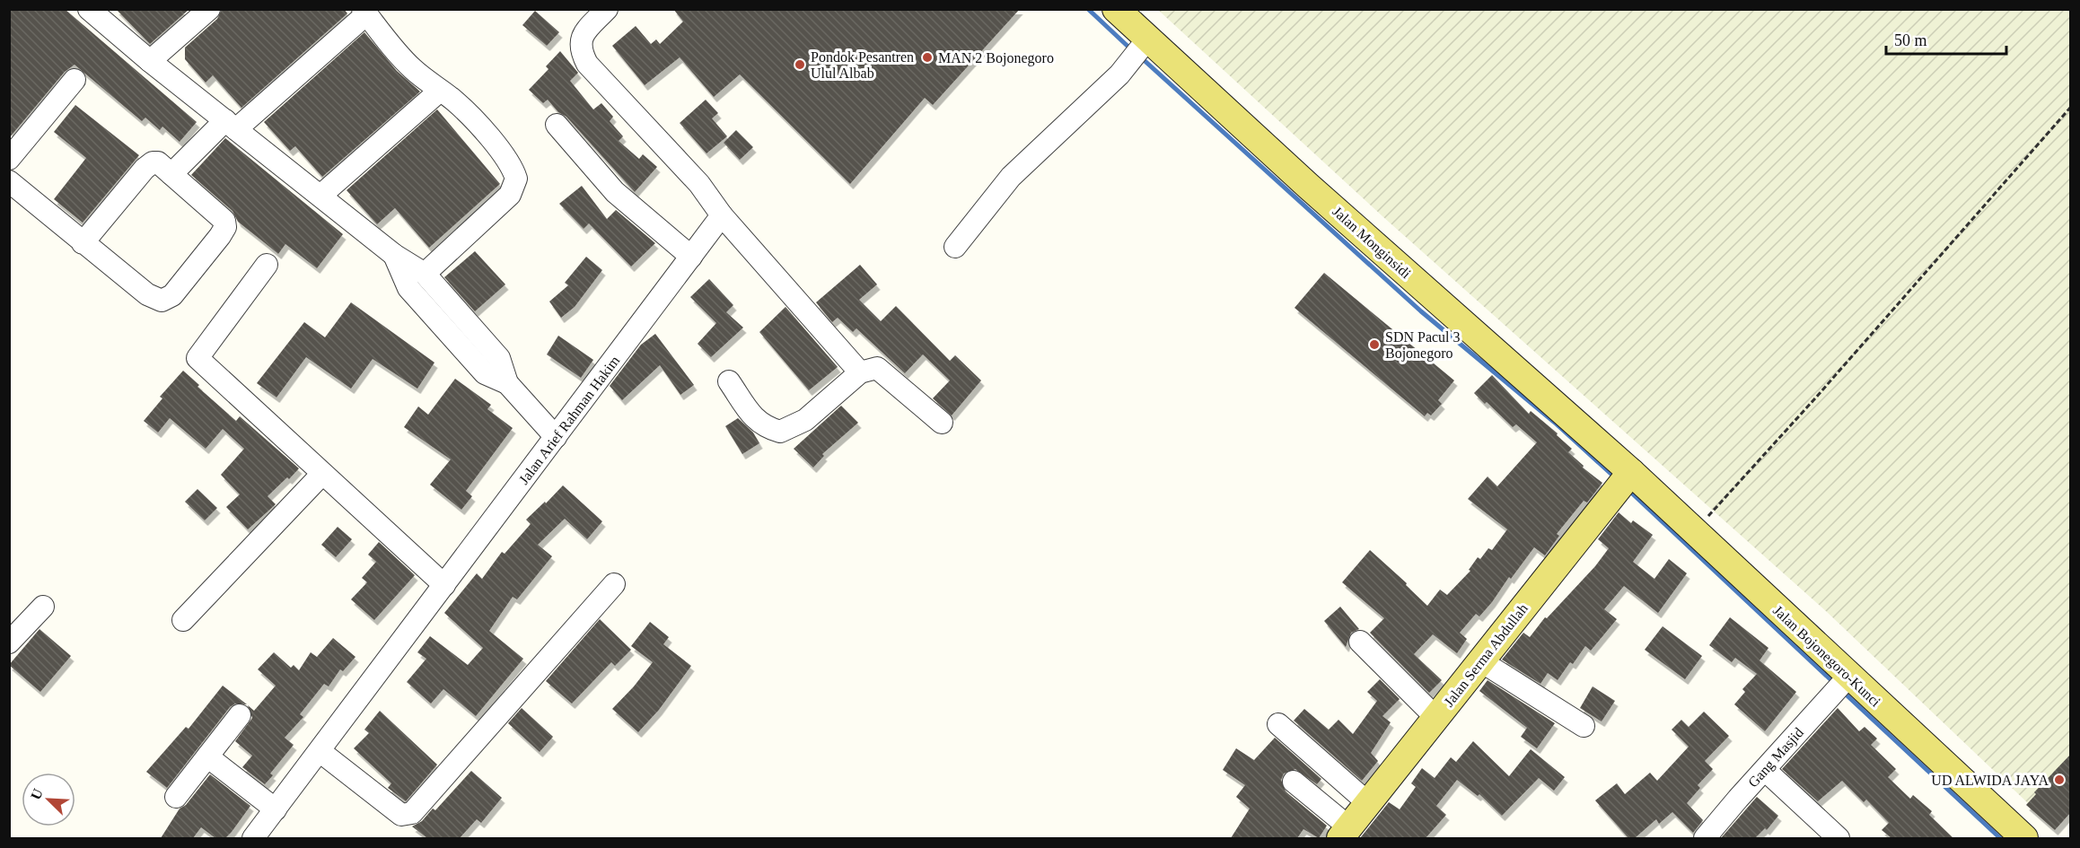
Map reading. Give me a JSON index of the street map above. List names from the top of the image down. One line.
{"streets":{"main road":["Jalan Monginsidi","Jalan Serma Abdullah","Jalan Bojonegoro-Kunci"],"street":["Jalan Arief Rahman Hakim","Gang Masjid"]},"crossings":[["Jalan Monginsidi","Jalan Serma Abdullah"],["Jalan Monginsidi","Jalan Bojonegoro-Kunci"],["Jalan Serma Abdullah","Jalan Bojonegoro-Kunci"],["Jalan Bojonegoro-Kunci","Gang Masjid"]],"places":["MAN 2 Bojonegoro","Pondok Pesantren Ulul Albab","SDN Pacul 3 Bojonegoro","UD ALWIDA JAYA"],"scale_bar":"50 m","north":"top left"}
